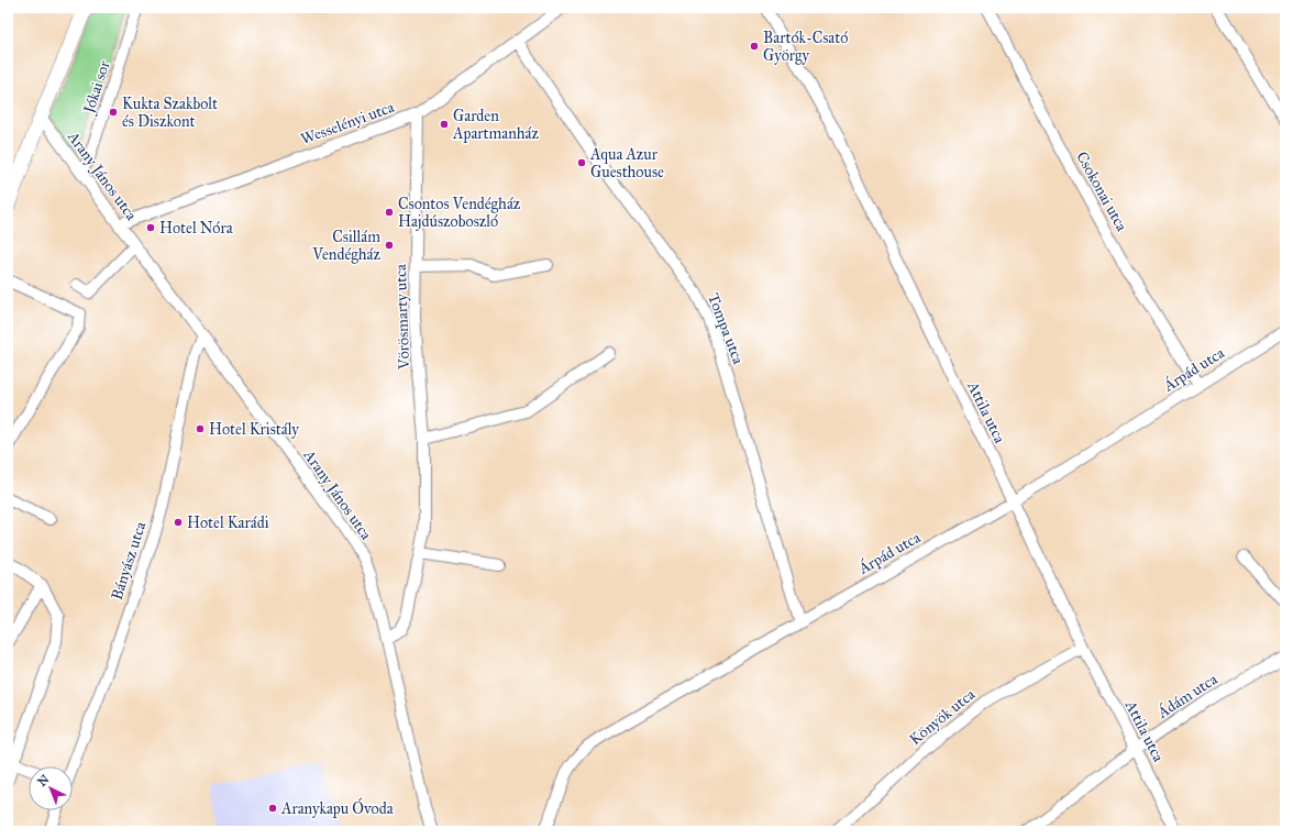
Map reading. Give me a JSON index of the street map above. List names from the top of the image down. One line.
{"streets":{"street":["Jókai sor","Wesselényi utca","Arany János utca","Csokonai utca","Vörösmarty utca","Tompa utca","Árpád utca","Attila utca","Bányász utca","Ádám utca","Könyök utca"]},"crossings":[["Jókai sor","Arany János utca"],["Wesselényi utca","Arany János utca"],["Wesselényi utca","Vörösmarty utca"],["Wesselényi utca","Tompa utca"],["Arany János utca","Vörösmarty utca"],["Arany János utca","Bányász utca"],["Csokonai utca","Árpád utca"],["Tompa utca","Árpád utca"],["Árpád utca","Attila utca"],["Attila utca","Ádám utca"],["Attila utca","Könyök utca"]],"places":["Bartók-Csató György","Kukta Szakbolt és Diszkont","Garden Apartmanház","Aqua Azur Guesthouse","Csontos Vendégház Hajdúszoboszló","Hotel Nóra","Csillám Vendégház","Hotel Kristály","Hotel Karádi","Aranykapu Óvoda"],"north":"top left"}
